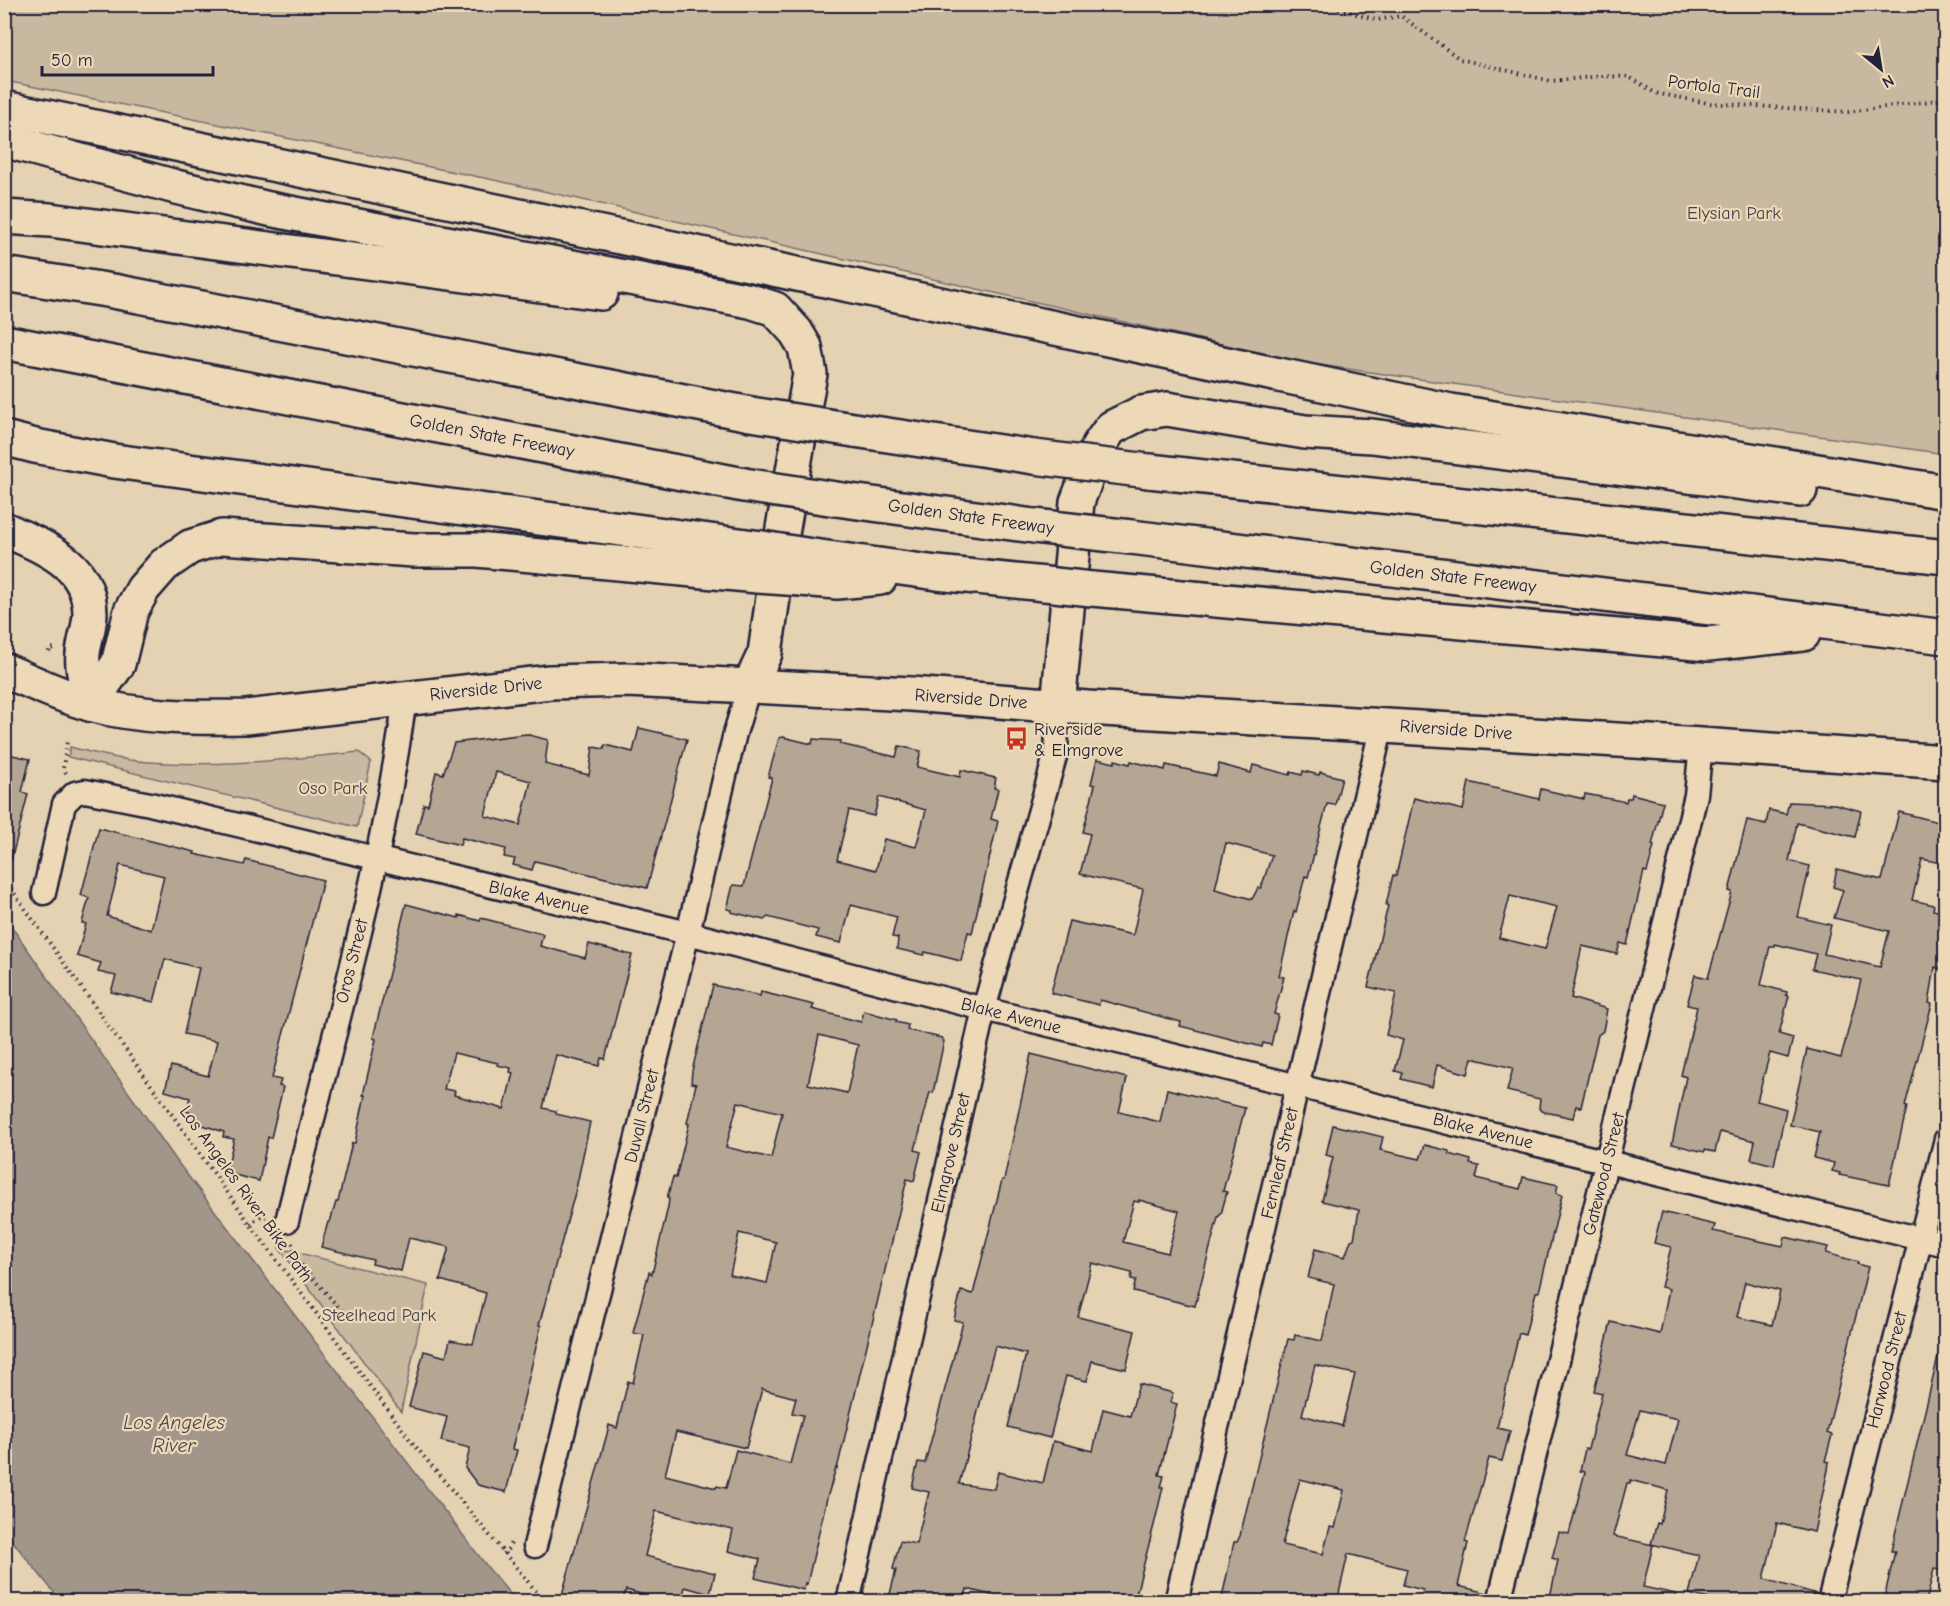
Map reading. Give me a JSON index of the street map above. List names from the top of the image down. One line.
{"streets":{"main road":["Golden State Freeway","Riverside Drive"],"street":["Blake Avenue","Oros Street","Duvall Street","Elmgrove Street","Fernleaf Street","Gatewood Street","Harwood Street"],"path":["Portola Trail","Los Angeles River Bike Path"]},"crossings":[["Riverside Drive","Oros Street"],["Riverside Drive","Duvall Street"],["Riverside Drive","Elmgrove Street"],["Riverside Drive","Fernleaf Street"],["Riverside Drive","Gatewood Street"],["Blake Avenue","Oros Street"],["Blake Avenue","Duvall Street"],["Blake Avenue","Elmgrove Street"],["Blake Avenue","Fernleaf Street"],["Blake Avenue","Gatewood Street"],["Blake Avenue","Harwood Street"]],"water":["Los Angeles River"],"parks":["Elysian Park","Oso Park","Steelhead Park"],"places":{"bus stop":["Riverside & Elmgrove"]},"scale_bar":"50 m","north":"bottom right"}
